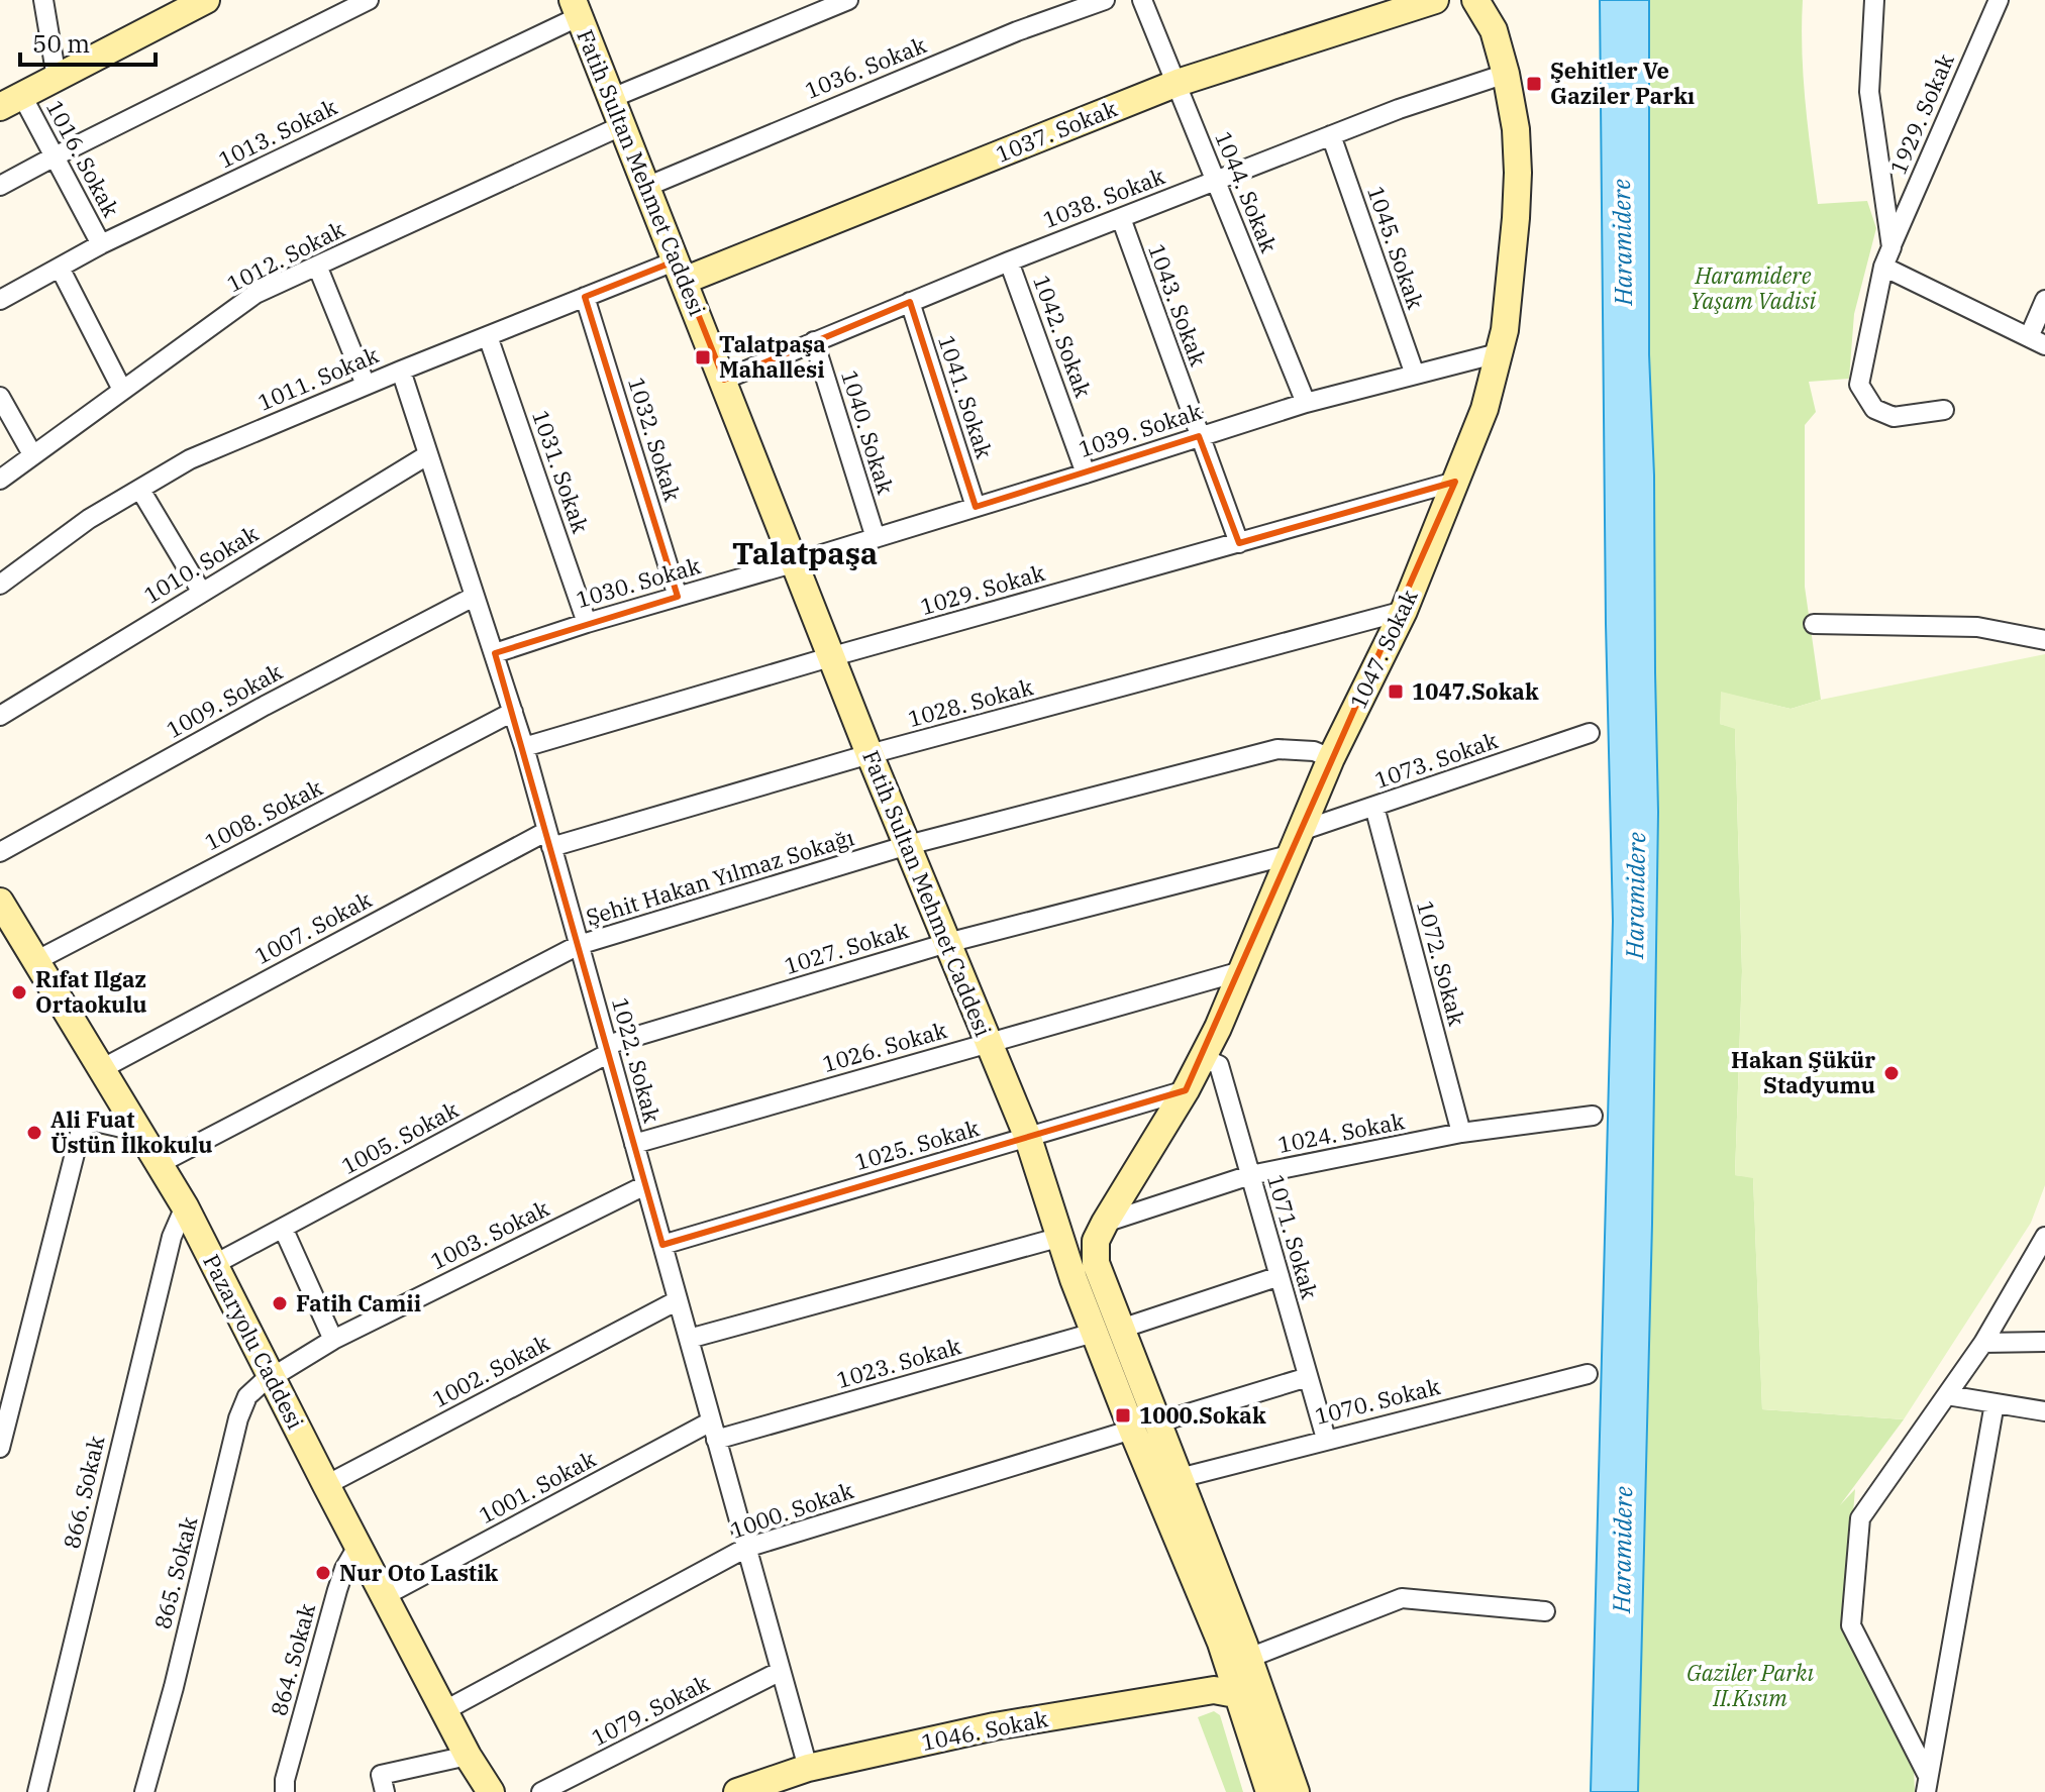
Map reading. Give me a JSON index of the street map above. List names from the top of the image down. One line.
{"streets":{"main road":["1037. Sokak","Fatih Sultan Mehmet Caddesi","1047. Sokak","Pazaryolu Caddesi","1046. Sokak"],"street":["1036. Sokak","1929. Sokak","1013. Sokak","1016. Sokak","1044. Sokak","1038. Sokak","1045. Sokak","1012. Sokak","1043. Sokak","1042. Sokak","1011. Sokak","1041. Sokak","1039. Sokak","1040. Sokak","1032. Sokak","1031. Sokak","1010. Sokak","1030. Sokak","1029. Sokak","1009. Sokak","1028. Sokak","1073. Sokak","1008. Sokak","Şehit Hakan Yılmaz Sokağı","1007. Sokak","1027. Sokak","1072. Sokak","1026. Sokak","1022. Sokak","1024. Sokak","1005. Sokak","1025. Sokak","1003. Sokak","1071. Sokak","1023. Sokak","1002. Sokak","1070. Sokak","1001. Sokak","866. Sokak","1000. Sokak","865. Sokak","864. Sokak","1079. Sokak"]},"crossings":[["1036. Sokak","Fatih Sultan Mehmet Caddesi"],["1037. Sokak","Fatih Sultan Mehmet Caddesi"],["1037. Sokak","1044. Sokak"],["1037. Sokak","1011. Sokak"],["1013. Sokak","1016. Sokak"],["1013. Sokak","Fatih Sultan Mehmet Caddesi"],["Fatih Sultan Mehmet Caddesi","1038. Sokak"],["Fatih Sultan Mehmet Caddesi","1012. Sokak"],["Fatih Sultan Mehmet Caddesi","1011. Sokak"],["Fatih Sultan Mehmet Caddesi","1039. Sokak"],["Fatih Sultan Mehmet Caddesi","1030. Sokak"],["Fatih Sultan Mehmet Caddesi","1029. Sokak"],["Fatih Sultan Mehmet Caddesi","1047. Sokak"],["Fatih Sultan Mehmet Caddesi","1028. Sokak"],["Fatih Sultan Mehmet Caddesi","Şehit Hakan Yılmaz Sokağı"],["Fatih Sultan Mehmet Caddesi","1027. Sokak"],["Fatih Sultan Mehmet Caddesi","1026. Sokak"],["Fatih Sultan Mehmet Caddesi","1025. Sokak"],["Fatih Sultan Mehmet Caddesi","1023. Sokak"],["Fatih Sultan Mehmet Caddesi","1070. Sokak"],["Fatih Sultan Mehmet Caddesi","1000. Sokak"],["Fatih Sultan Mehmet Caddesi","1046. Sokak"],["1044. Sokak","1038. Sokak"],["1044. Sokak","1039. Sokak"],["1038. Sokak","1045. Sokak"],["1038. Sokak","1043. Sokak"],["1038. Sokak","1042. Sokak"],["1038. Sokak","1041. Sokak"],["1038. Sokak","1040. Sokak"],["1038. Sokak","1047. Sokak"],["1045. Sokak","1039. Sokak"],["1043. Sokak","1039. Sokak"],["1043. Sokak","1029. Sokak"],["1042. Sokak","1039. Sokak"],["1011. Sokak","1032. Sokak"],["1011. Sokak","1031. Sokak"],["1011. Sokak","1022. Sokak"],["1041. Sokak","1039. Sokak"],["1039. Sokak","1040. Sokak"],["1039. Sokak","1030. Sokak"],["1039. Sokak","1047. Sokak"],["1032. Sokak","1030. Sokak"],["1031. Sokak","1030. Sokak"],["1010. Sokak","1022. Sokak"],["1030. Sokak","1022. Sokak"],["1029. Sokak","1047. Sokak"],["1029. Sokak","1022. Sokak"],["1047. Sokak","1028. Sokak"],["1047. Sokak","1073. Sokak"],["1047. Sokak","Şehit Hakan Yılmaz Sokağı"],["1047. Sokak","1027. Sokak"],["1047. Sokak","1026. Sokak"],["1047. Sokak","1024. Sokak"],["1047. Sokak","1025. Sokak"],["1047. Sokak","1071. Sokak"],["1009. Sokak","1022. Sokak"],["1028. Sokak","1007. Sokak"],["1028. Sokak","1022. Sokak"],["1073. Sokak","1027. Sokak"],["1073. Sokak","1072. Sokak"],["1008. Sokak","1022. Sokak"],["1008. Sokak","Pazaryolu Caddesi"],["Şehit Hakan Yılmaz Sokağı","1022. Sokak"],["Şehit Hakan Yılmaz Sokağı","Pazaryolu Caddesi"],["1007. Sokak","1022. Sokak"],["1007. Sokak","Pazaryolu Caddesi"],["1027. Sokak","1022. Sokak"],["1027. Sokak","1005. Sokak"],["1072. Sokak","1024. Sokak"],["1026. Sokak","1022. Sokak"],["1022. Sokak","1005. Sokak"],["1022. Sokak","1025. Sokak"],["1022. Sokak","1003. Sokak"],["1022. Sokak","1023. Sokak"],["1022. Sokak","1002. Sokak"],["1022. Sokak","1001. Sokak"],["1022. Sokak","1000. Sokak"],["1022. Sokak","1079. Sokak"],["1022. Sokak","1046. Sokak"],["1024. Sokak","1071. Sokak"],["1005. Sokak","Pazaryolu Caddesi"],["1003. Sokak","Pazaryolu Caddesi"],["1003. Sokak","865. Sokak"],["1071. Sokak","1070. Sokak"],["Pazaryolu Caddesi","1002. Sokak"],["Pazaryolu Caddesi","1001. Sokak"],["Pazaryolu Caddesi","866. Sokak"],["Pazaryolu Caddesi","1000. Sokak"],["Pazaryolu Caddesi","865. Sokak"],["Pazaryolu Caddesi","864. Sokak"],["1023. Sokak","1001. Sokak"]],"districts":["Talatpaşa"],"water":["Haramidere"],"parks":["Haramidere Yaşam Vadisi","Gaziler Parkı II.Kısım"],"places":{"transit":["Şehitler Ve Gaziler Parkı","Talatpaşa Mahallesi","1047.Sokak","1000.Sokak"],"other":["Rıfat Ilgaz Ortaokulu","Hakan Şükür Stadyumu","Ali Fuat Üstün İlkokulu","Fatih Camii","Nur Oto Lastik"]},"scale_bar":"50 m"}
